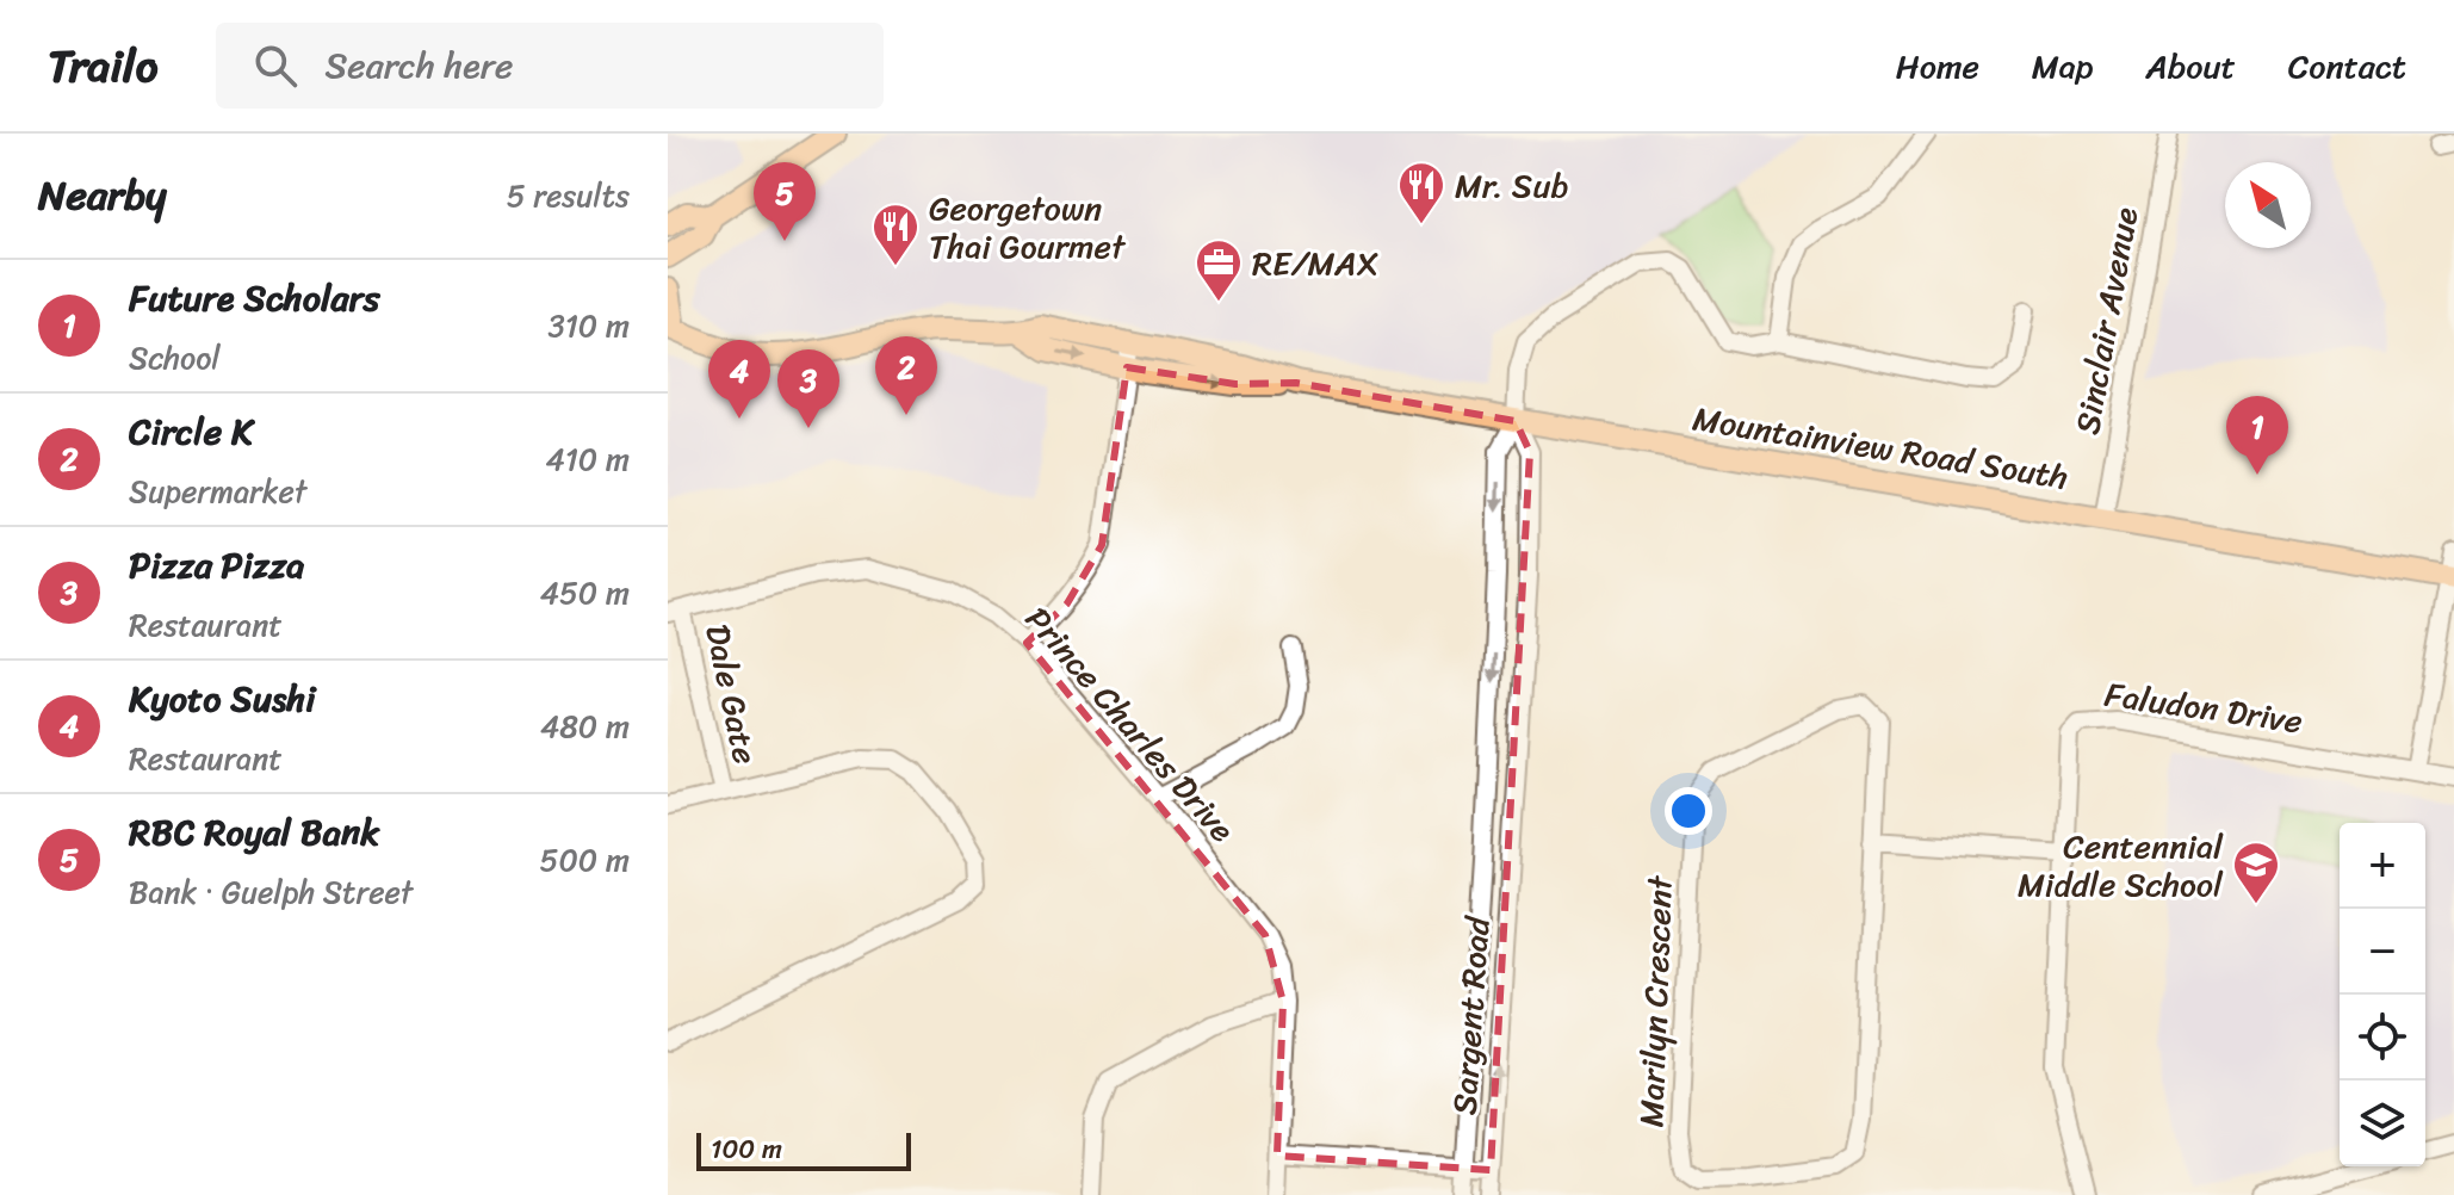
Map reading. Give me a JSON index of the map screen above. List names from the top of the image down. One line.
{"streets":{"main road":["Mountainview Road South"],"street":["Sinclair Avenue","Dale Gate","Faludon Drive","Prince Charles Drive","Marilyn Crescent","Sargent Road"]},"crossings":[["Sinclair Avenue","Mountainview Road South"],["Mountainview Road South","Sargent Road"],["Dale Gate","Prince Charles Drive"]],"places":{"restaurant":["Mr. Sub","Georgetown Thai Gourmet"],"office":["RE/MAX"],"school or university":["Centennial Middle School"]},"scale_bar":"100 m","north":"top left","page":{"header":"Trailo","search":"Search here","nav":["Home","Map","About","Contact"],"heading":["Nearby","5 results"],"pins":["5","2","4","3","1"],"list":[{"mark":"1","name":"Future Scholars","note":"School","value":"310 m"},{"mark":"2","name":"Circle K","note":"Supermarket","value":"410 m"},{"mark":"3","name":"Pizza Pizza","note":"Restaurant","value":"450 m"},{"mark":"4","name":"Kyoto Sushi","note":"Restaurant","value":"480 m"},{"mark":"5","name":"RBC Royal Bank","note":"Bank · Guelph Street","value":"500 m"}],"map_buttons":["+","−"],"scale":"100 m"}}
